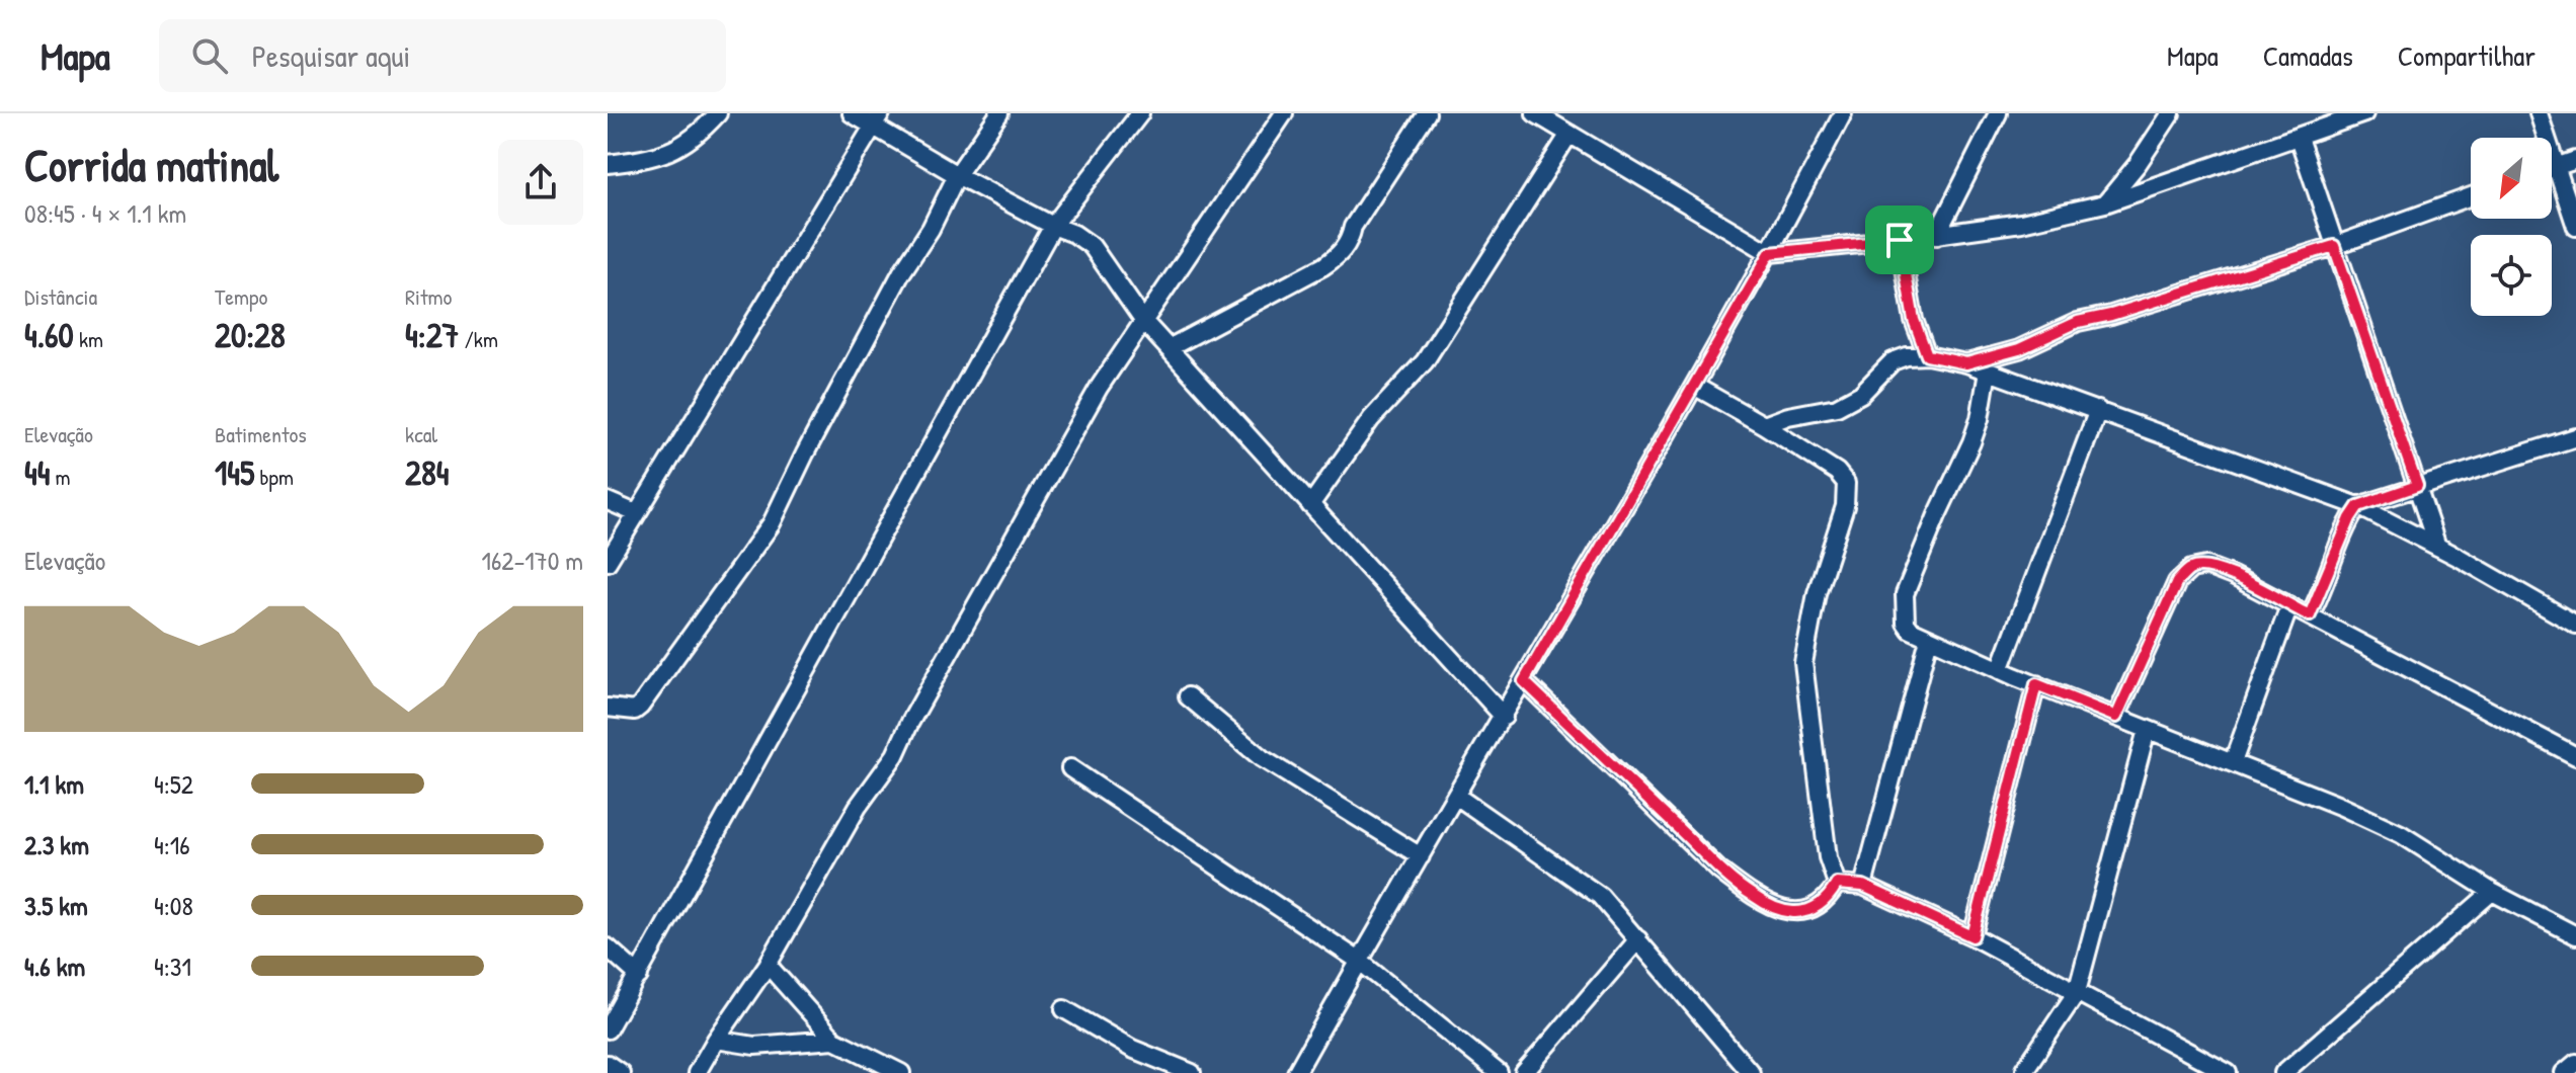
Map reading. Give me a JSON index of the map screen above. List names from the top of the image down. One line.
{"north":"bottom left","page":{"header":"Mapa","search":"Pesquisar aqui","nav":["Mapa","Camadas","Compartilhar"],"heading":["Corrida matinal","08:45 · 4 × 1.1 km"],"stats":[["Distância","4.60 km"],["Tempo","20:28"],["Ritmo","4:27 /km"],["Elevação","44 m"],["Batimentos","145 bpm"],["kcal","284"]],"chart":["Elevação","162–170 m"],"list":[{"name":"1.1 km","note":"4:52"},{"name":"2.3 km","note":"4:16"},{"name":"3.5 km","note":"4:08"},{"name":"4.6 km","note":"4:31"}]}}
